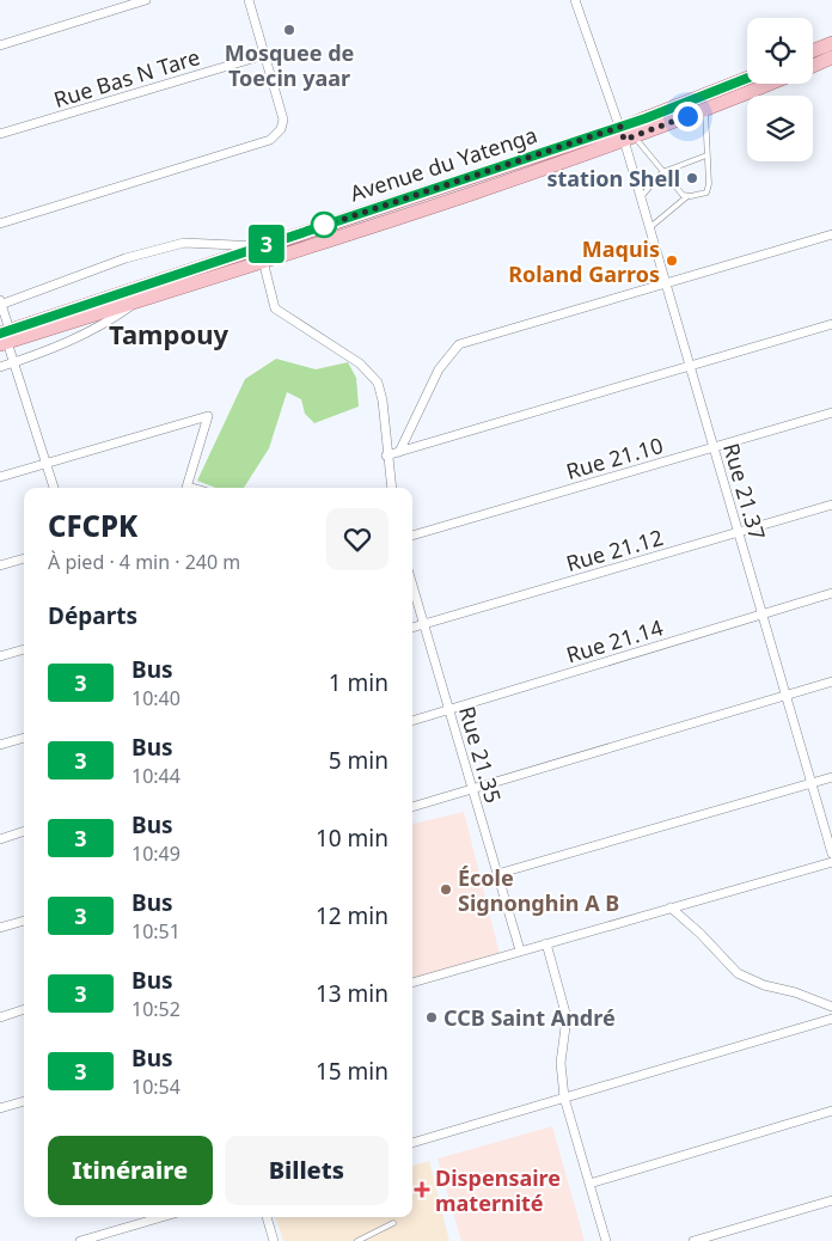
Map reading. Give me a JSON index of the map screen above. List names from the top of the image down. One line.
{"streets":{"main road":["Avenue du Yatenga"],"street":["Rue Bas N Tare","Rue 21.10","Rue 21.37","Rue 21.12","Rue 21.14","Rue 21.35"]},"crossings":[["Avenue du Yatenga","Rue 21.37"],["Rue 21.10","Rue 21.37"],["Rue 21.37","Rue 21.12"],["Rue 21.37","Rue 21.14"],["Rue 21.12","Rue 21.35"],["Rue 21.14","Rue 21.35"]],"districts":["Tampouy"],"places":{"other":["Mosquee de Toecin yaar","station Shell","Maquis Roland Garros","École Signonghin A B","CCB Saint André"],"health":["Dispensaire maternité"]},"lines":["bus line 3"],"page":{"on_map":"3","heading":[["CFCPK","À pied · 4 min · 240 m"],"Départs"],"list":[{"mark":"3","name":"Bus","note":"10:40","value":"1 min"},{"mark":"3","name":"Bus","note":"10:44","value":"5 min"},{"mark":"3","name":"Bus","note":"10:49","value":"10 min"},{"mark":"3","name":"Bus","note":"10:51","value":"12 min"},{"mark":"3","name":"Bus","note":"10:52","value":"13 min"},{"mark":"3","name":"Bus","note":"10:54","value":"15 min"}],"buttons":["Itinéraire","Billets"]}}
